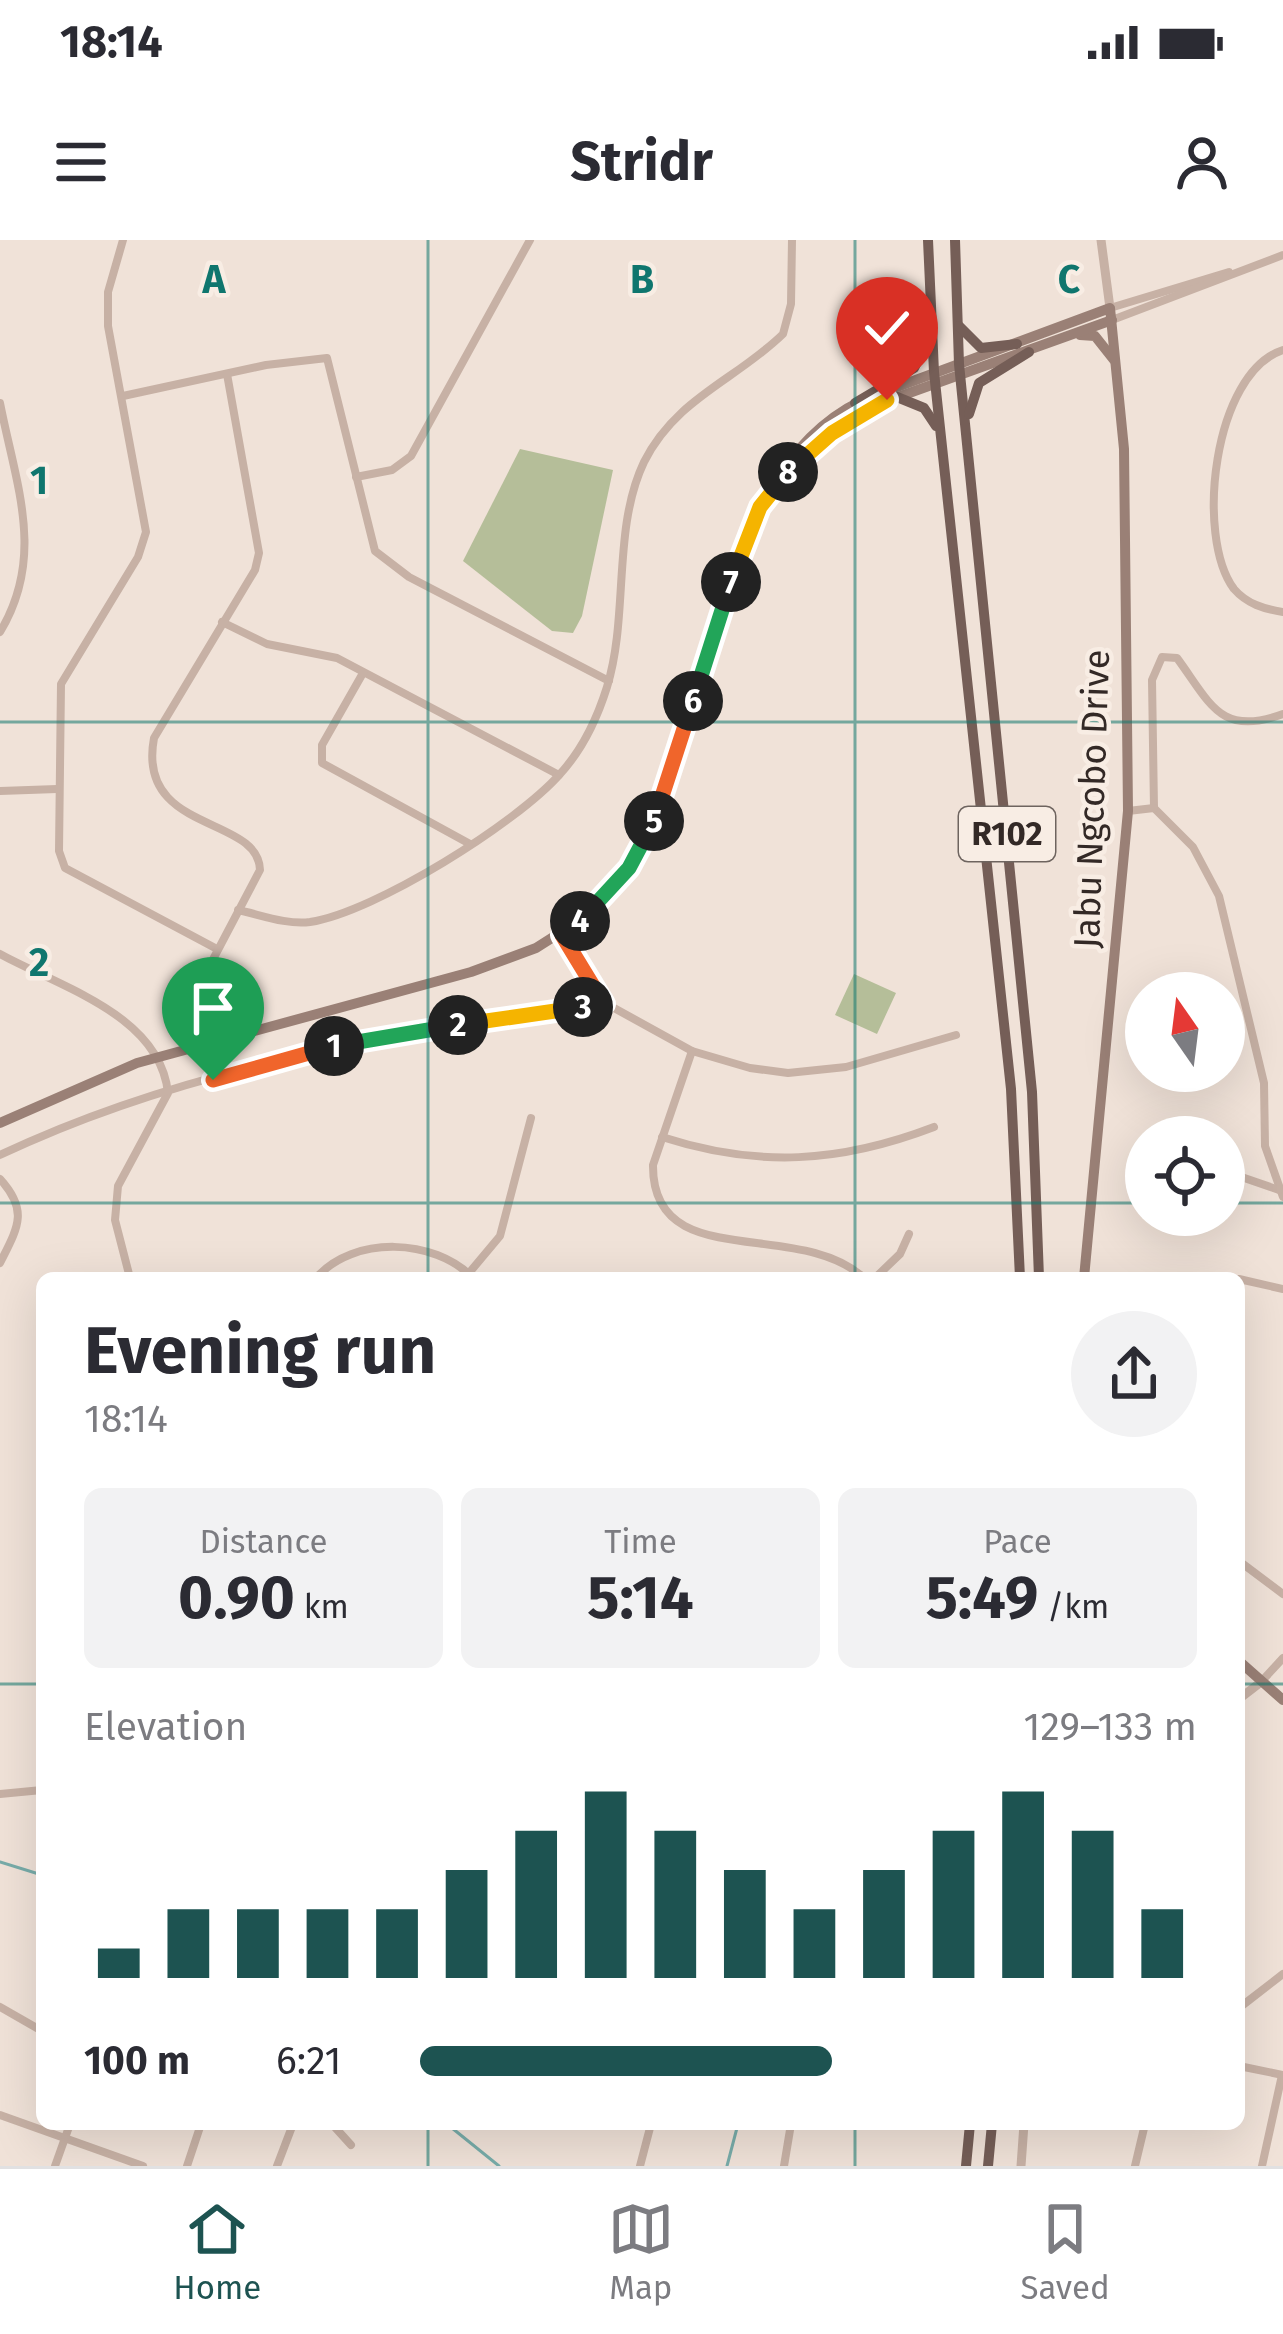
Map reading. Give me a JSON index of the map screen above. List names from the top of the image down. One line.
{"streets":{"main road":["Jabu Ngcobo Drive","R102"]},"north":"top","page":{"status":"18:14","header":"Stridr","pins":["8","7","6","5","4","3","2","1"],"heading":["Evening run","18:14"],"stats":[["Distance","0.90 km"],["Time","5:14"],["Pace","5:49 /km"]],"chart":["Elevation","129–133 m"],"list":[{"name":"100 m","note":"6:21"}],"tabs":["Home","Map","Saved"]},"grid":{"columns":["A","B","C"],"rows":["1","2"]}}
